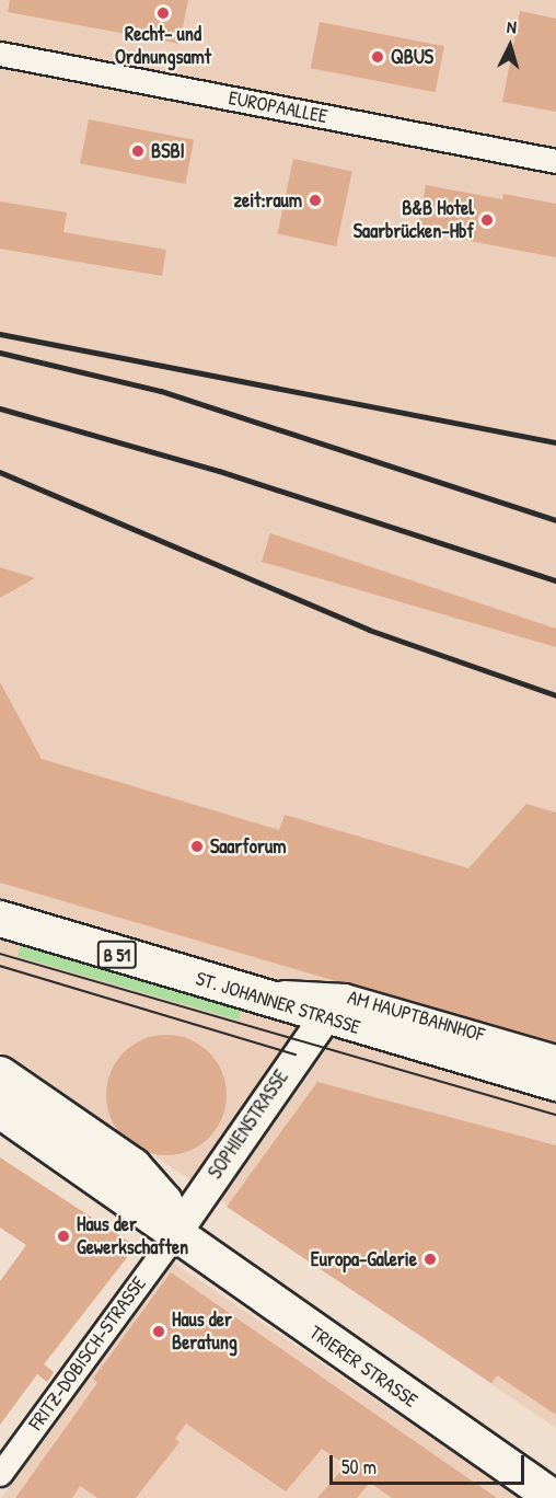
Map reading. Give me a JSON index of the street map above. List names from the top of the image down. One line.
{"streets":{"main road":["B 51","ST. JOHANNER STRASSE","TRIERER STRASSE"],"street":["EUROPAALLEE","AM HAUPTBAHNHOF","SOPHIENSTRASSE","FRITZ-DOBISCH-STRASSE"]},"crossings":[["ST. JOHANNER STRASSE","AM HAUPTBAHNHOF"],["ST. JOHANNER STRASSE","SOPHIENSTRASSE"],["SOPHIENSTRASSE","FRITZ-DOBISCH-STRASSE"],["SOPHIENSTRASSE","TRIERER STRASSE"],["FRITZ-DOBISCH-STRASSE","TRIERER STRASSE"]],"places":["Recht- und Ordnungsamt","QBUS","BSBI","zeit:raum","B&B Hotel Saarbrücken-Hbf","Saarforum","Haus der Gewerkschaften","Europa-Galerie","Haus der Beratung"],"scale_bar":"50 m","north":"top"}
